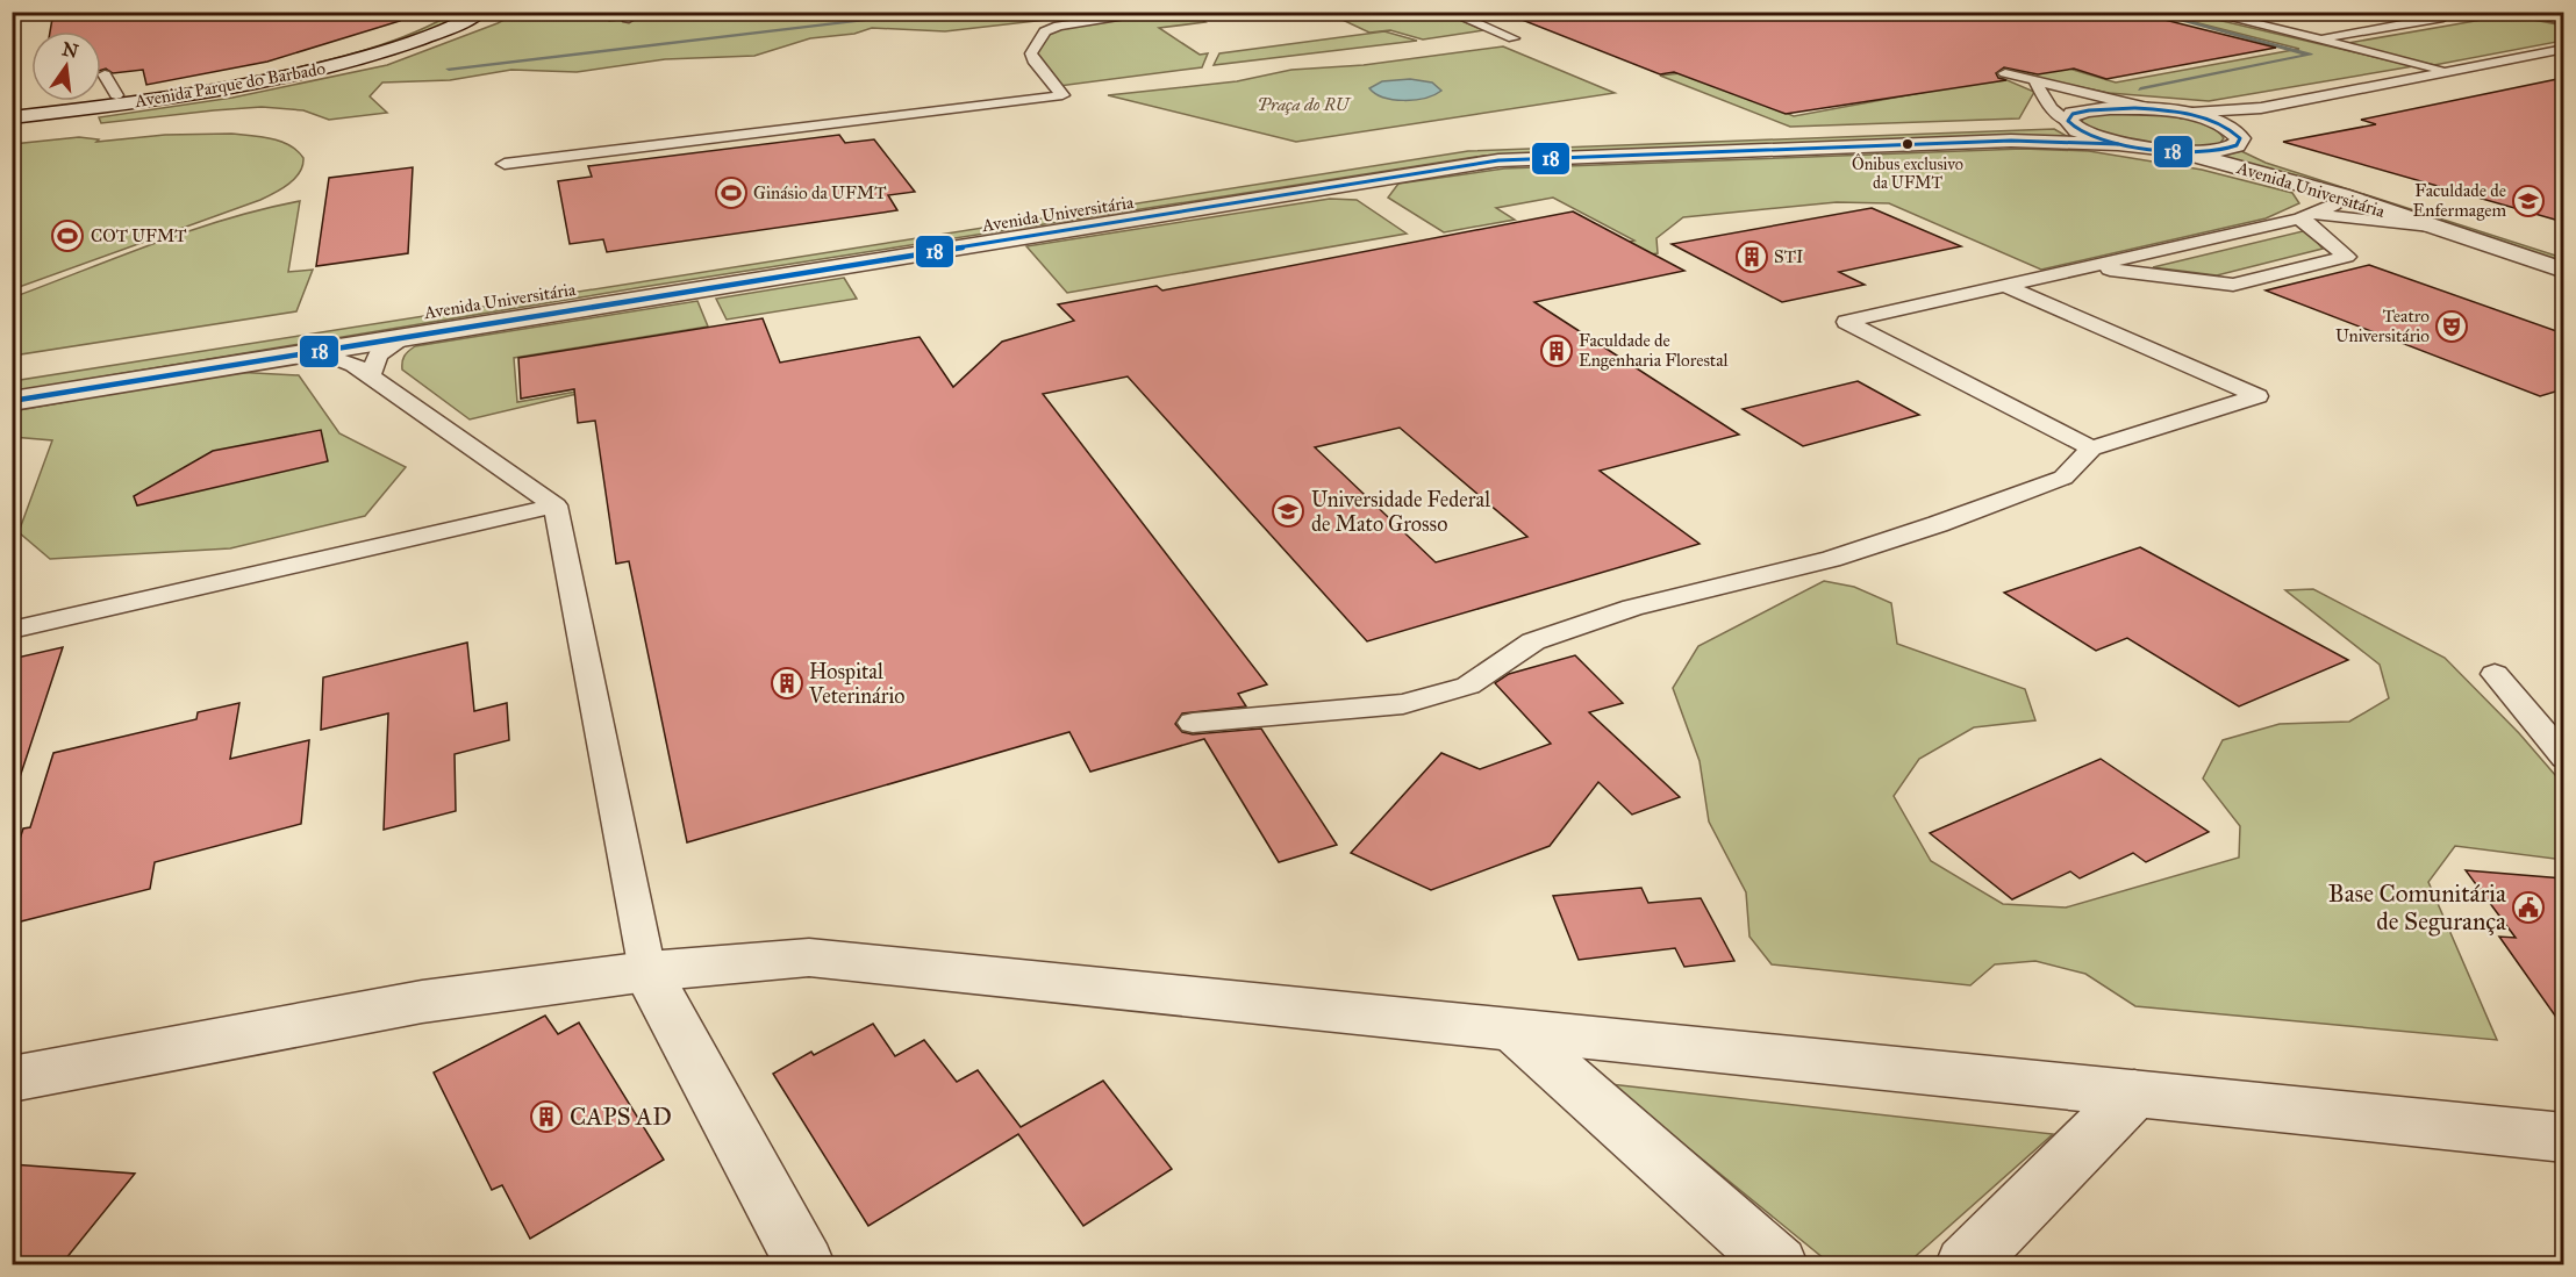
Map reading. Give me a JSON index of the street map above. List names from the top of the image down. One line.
{"streets":{"street":["Avenida Parque do Barbado","Avenida Universitária"]},"parks":["Praça do RU"],"places":{"other":["Ônibus exclusivo da UFMT"],"sports":["Ginásio da UFMT","COT UFMT"],"school or university":["Faculdade de Enfermagem","Universidade Federal de Mato Grosso"],"building":["STI","Faculdade de Engenharia Florestal","Hospital Veterinário","CAPS AD"],"theatre":["Teatro Universitário"],"public building":["Base Comunitária de Segurança"]},"lines":["transit line 18"],"north":"top"}
